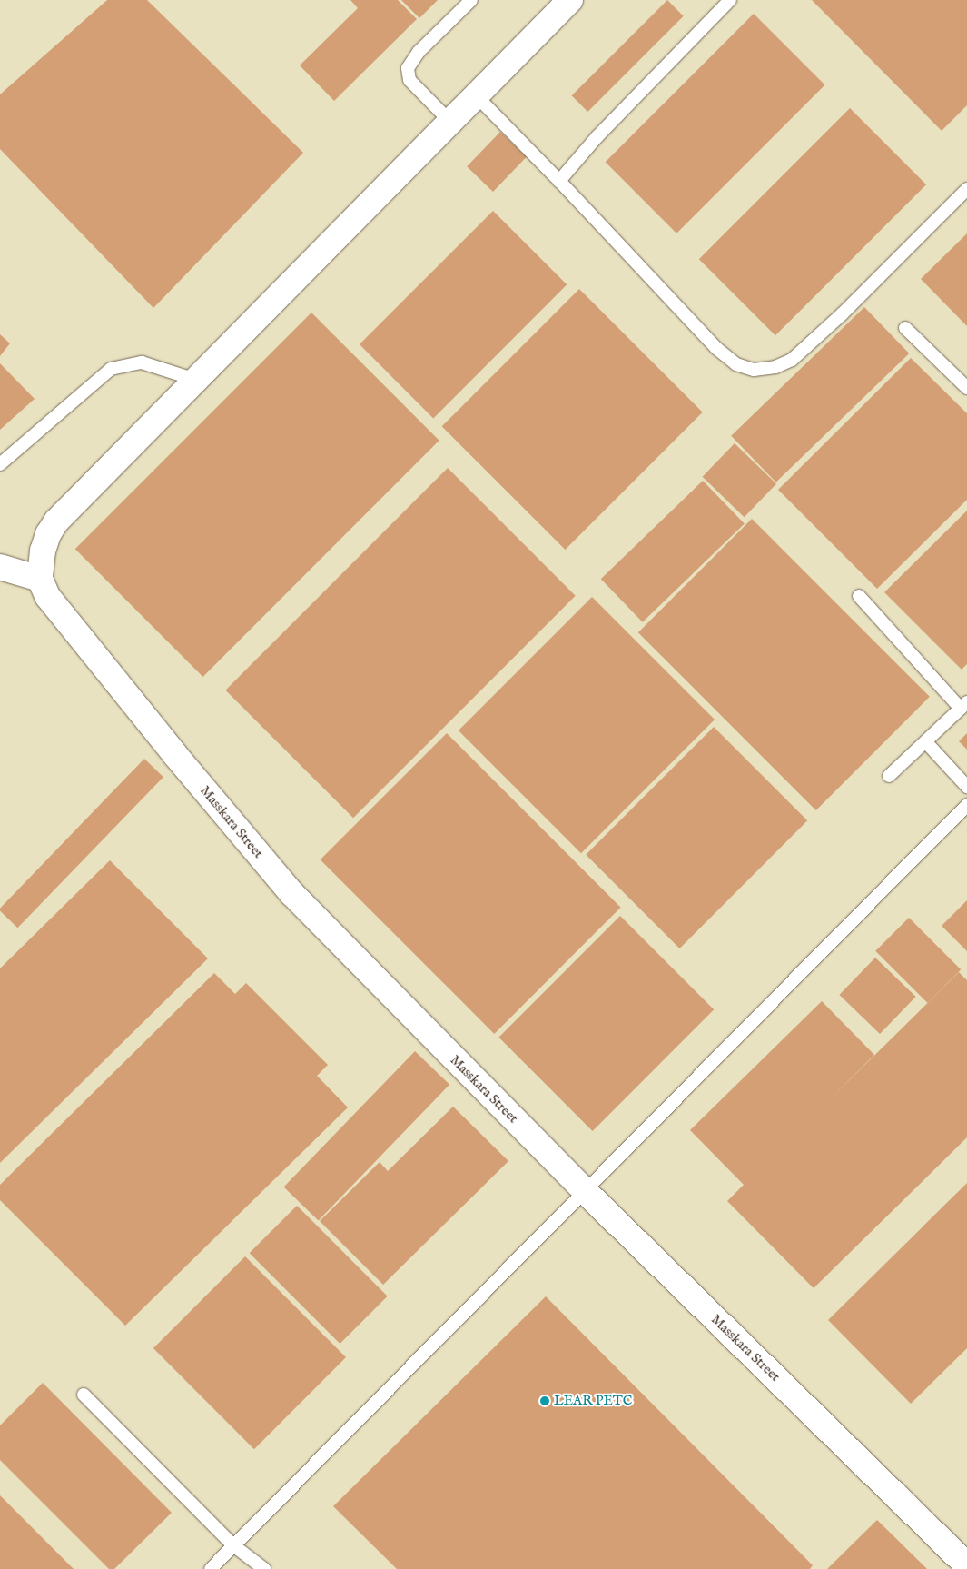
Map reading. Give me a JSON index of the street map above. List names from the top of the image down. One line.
{"streets":{"street":["Masskara Street"]},"places":["LEAR PETC"]}
